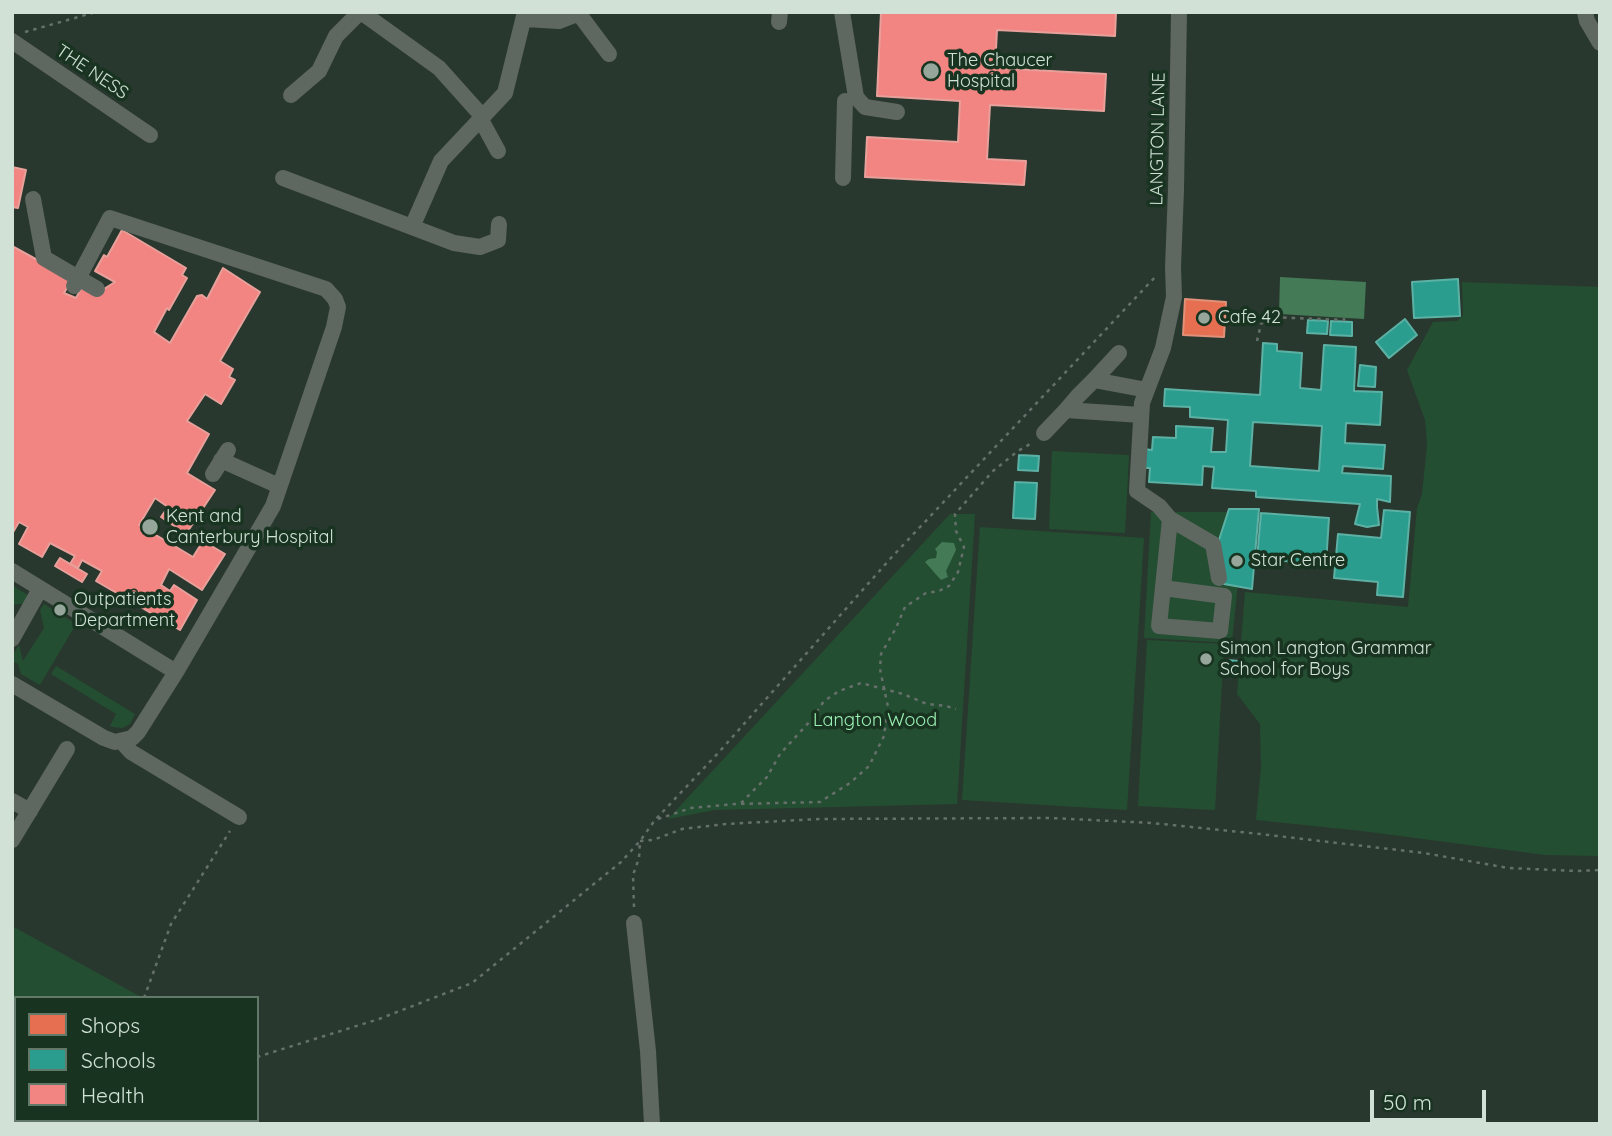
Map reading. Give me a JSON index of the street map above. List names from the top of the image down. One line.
{"streets":{"street":["THE NESS","LANGTON LANE"]},"parks":["Langton Wood"],"places":["The Chaucer Hospital","Cafe 42","Kent and Canterbury Hospital","Star Centre","Outpatients Department","Simon Langton Grammar School for Boys"],"legend":["Shops","Schools","Health"],"scale_bar":"50 m"}
